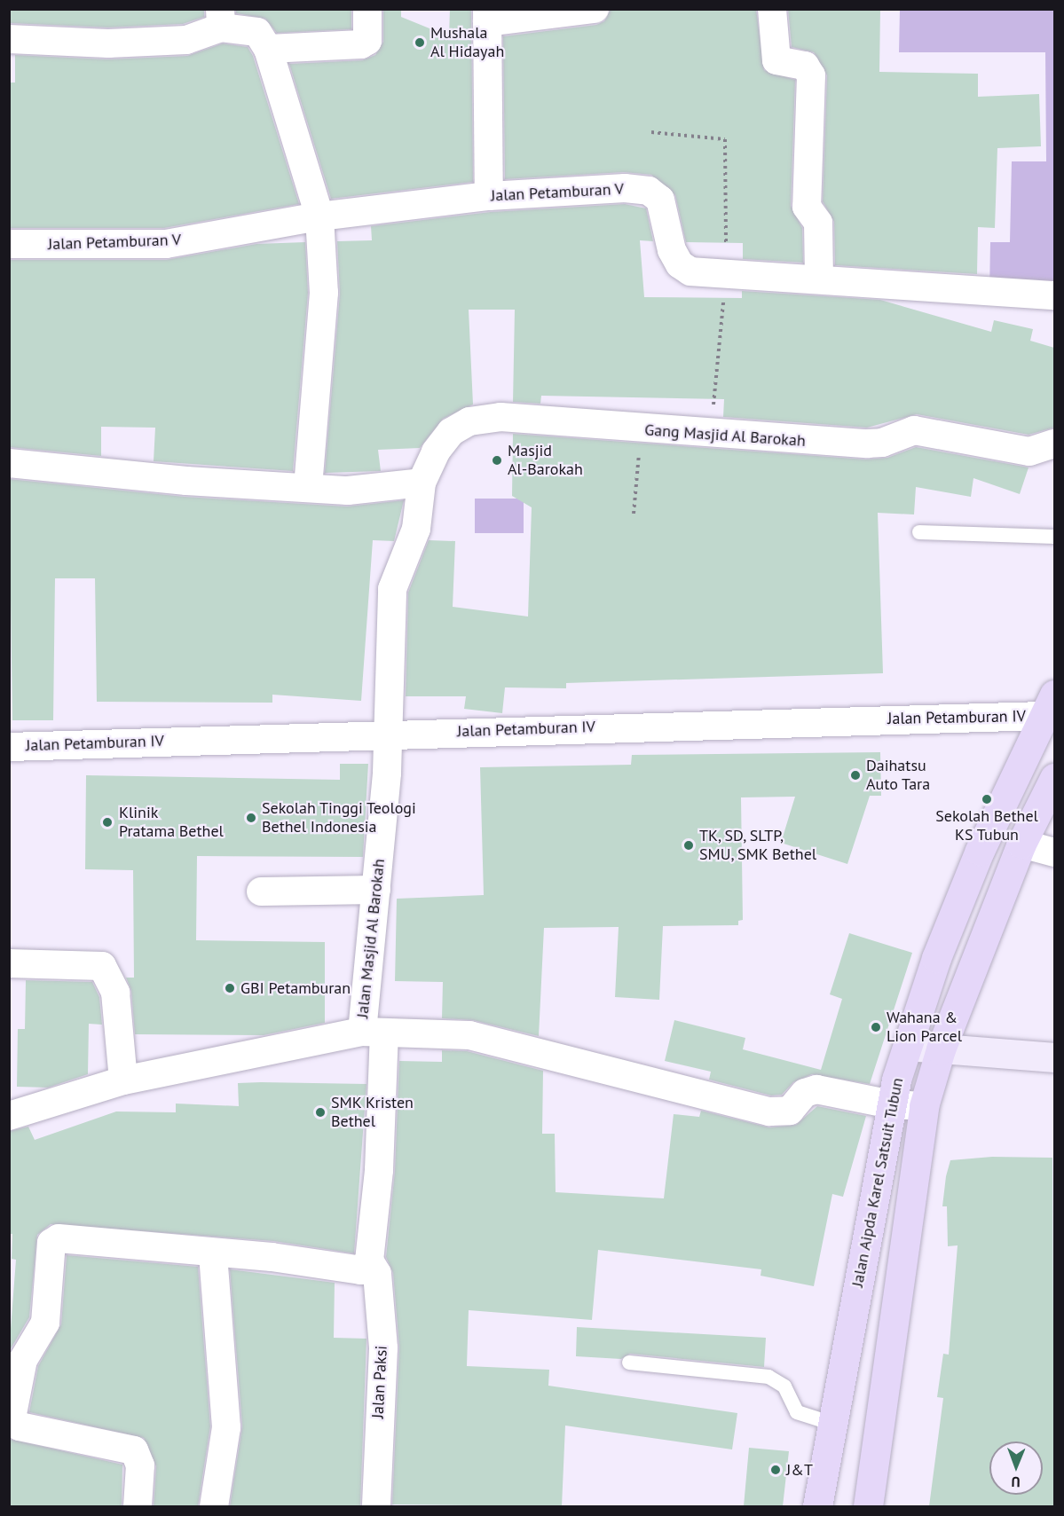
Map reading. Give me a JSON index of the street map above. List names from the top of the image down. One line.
{"streets":{"main road":["Jalan Aipda Karel Satsuit Tubun"],"street":["Jalan Petamburan V","Gang Masjid Al Barokah","Jalan Petamburan IV","Jalan Masjid Al Barokah","Jalan Paksi"]},"crossings":[["Gang Masjid Al Barokah","Jalan Masjid Al Barokah"],["Jalan Petamburan IV","Jalan Masjid Al Barokah"],["Jalan Petamburan IV","Jalan Aipda Karel Satsuit Tubun"]],"places":["Mushala Al Hidayah","Masjid Al-Barokah","Daihatsu Auto Tara","Sekolah Bethel KS Tubun","Sekolah Tinggi Teologi Bethel Indonesia","Klinik Pratama Bethel","TK, SD, SLTP, SMU, SMK Bethel","GBI Petamburan","Wahana & Lion Parcel","SMK Kristen Bethel","J&T"],"north":"bottom"}
